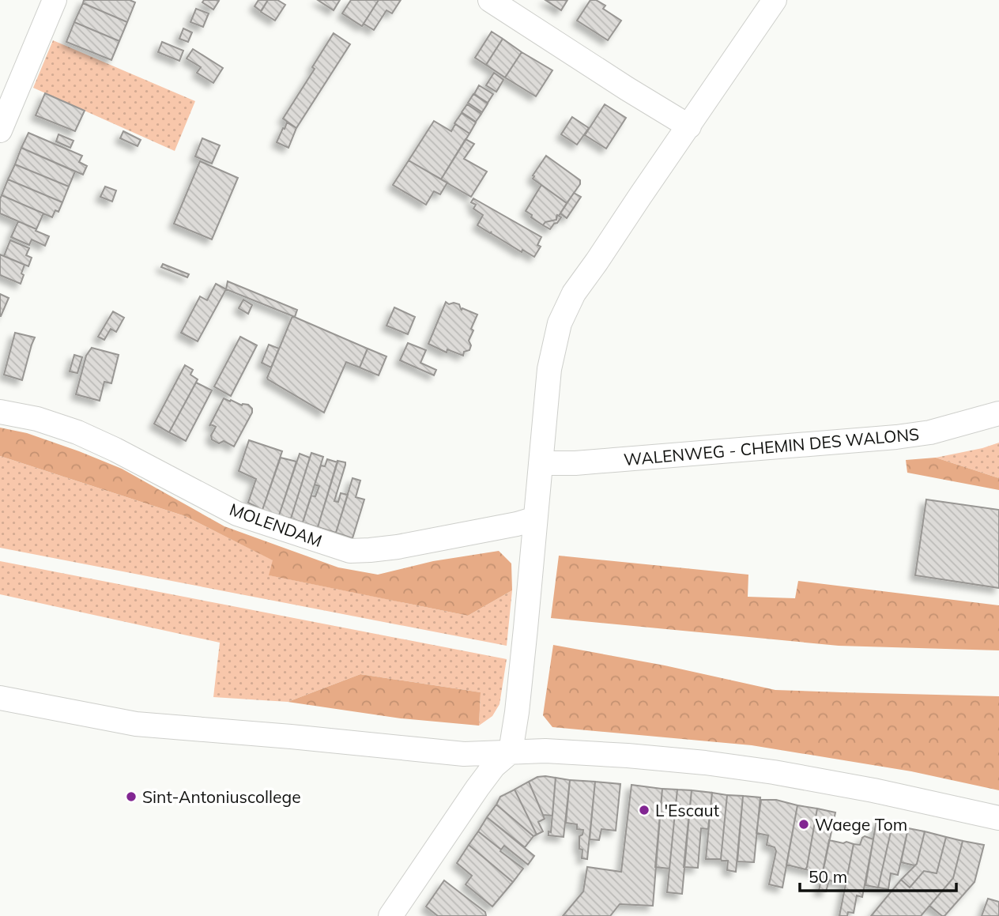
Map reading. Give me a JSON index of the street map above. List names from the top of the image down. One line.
{"streets":{"street":["WALENWEG - CHEMIN DES WALONS","MOLENDAM"]},"places":["Sint-Antoniuscollege","L'Escaut","Waege Tom"],"scale_bar":"50 m"}
